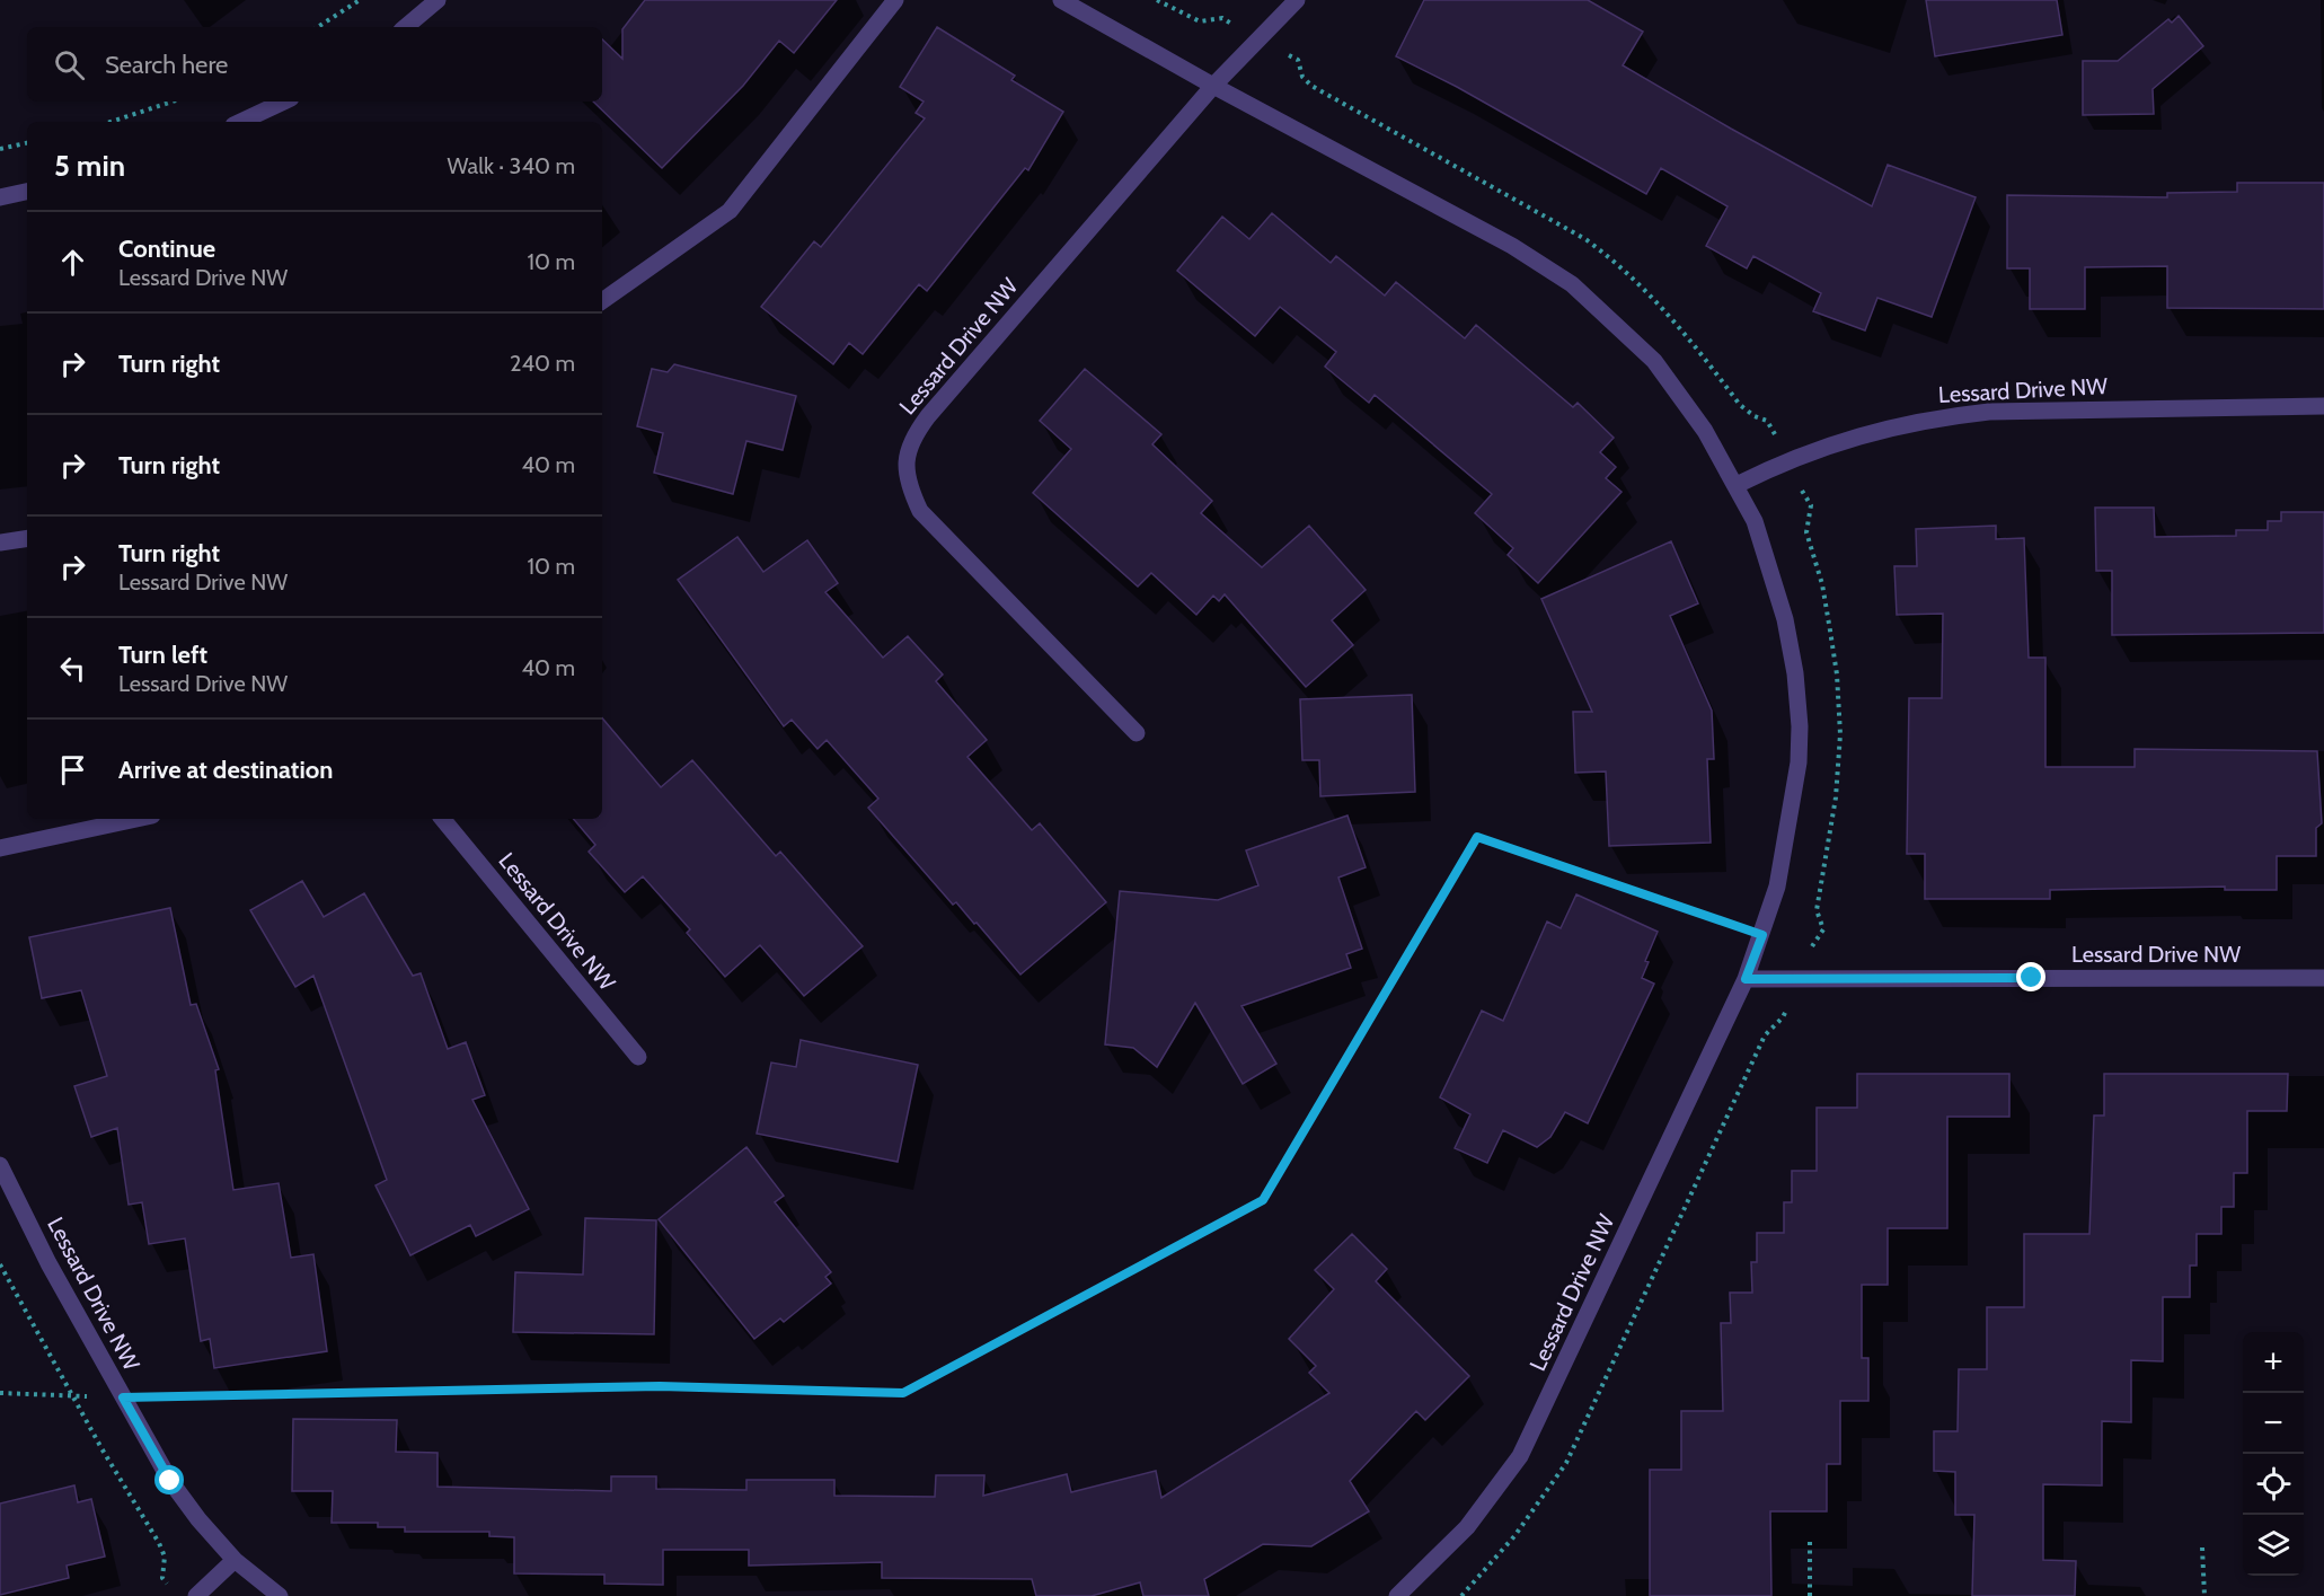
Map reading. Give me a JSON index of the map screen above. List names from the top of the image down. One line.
{"streets":{"street":["Lessard Drive NW"]},"page":{"search":"Search here","heading":["5 min","Walk · 340 m"],"list":[["Continue","Lessard Drive NW","10 m"],["Turn right","240 m"],["Turn right","40 m"],["Turn right","Lessard Drive NW","10 m"],["Turn left","Lessard Drive NW","40 m"],"Arrive at destination"],"map_buttons":["+","−"]}}
